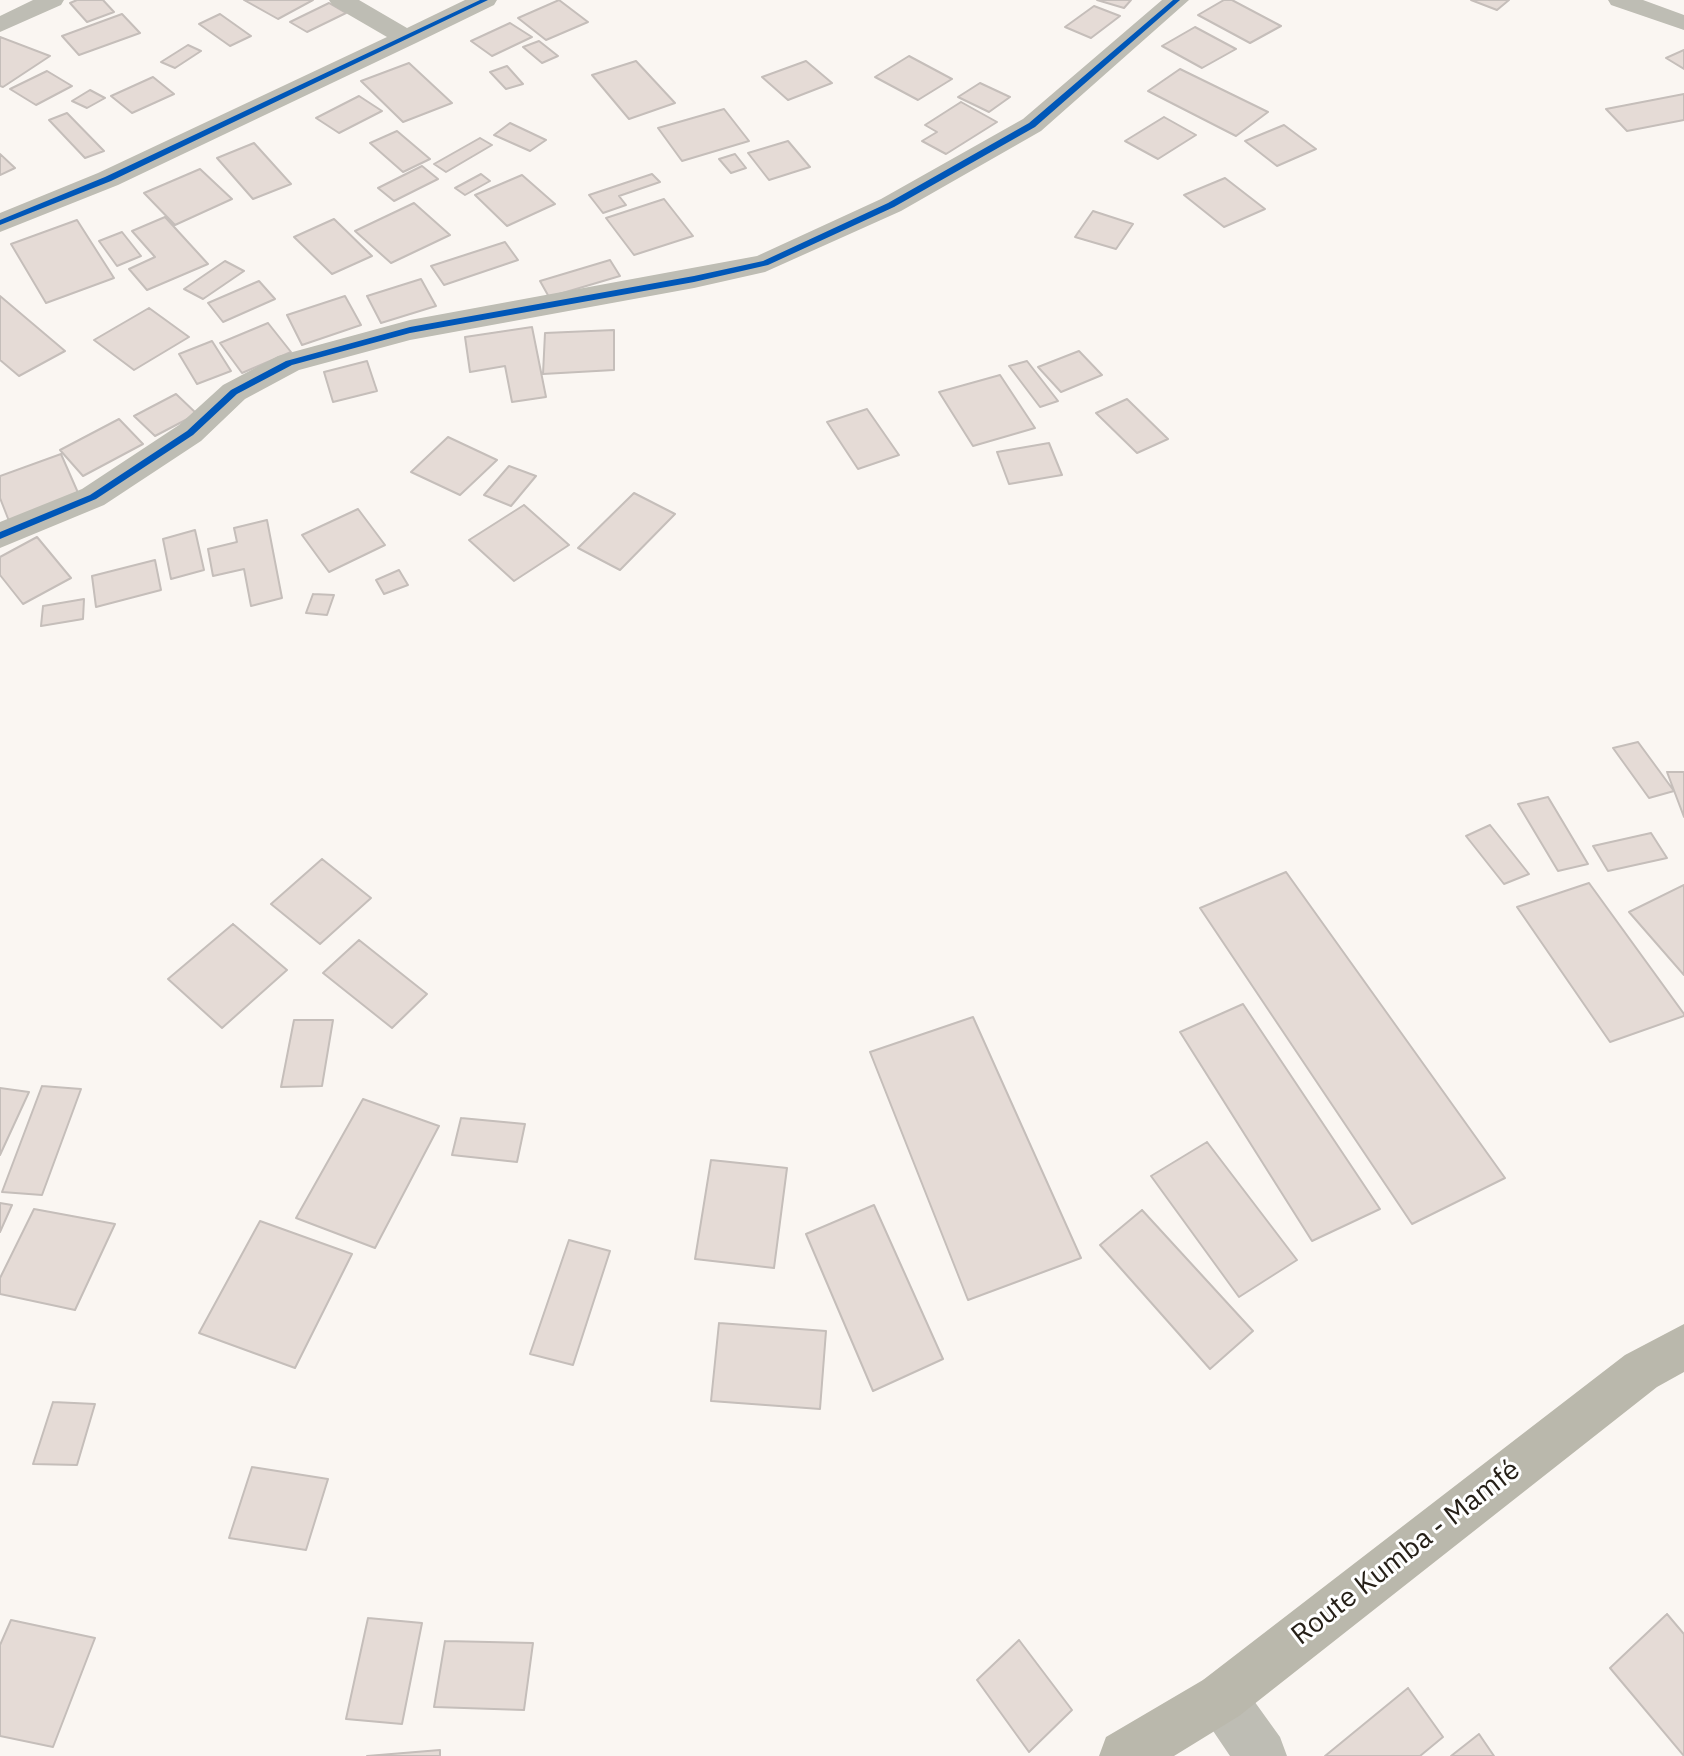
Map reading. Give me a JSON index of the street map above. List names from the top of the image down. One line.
{"streets":{"highway":["Route Kumba - Mamfé"]}}
